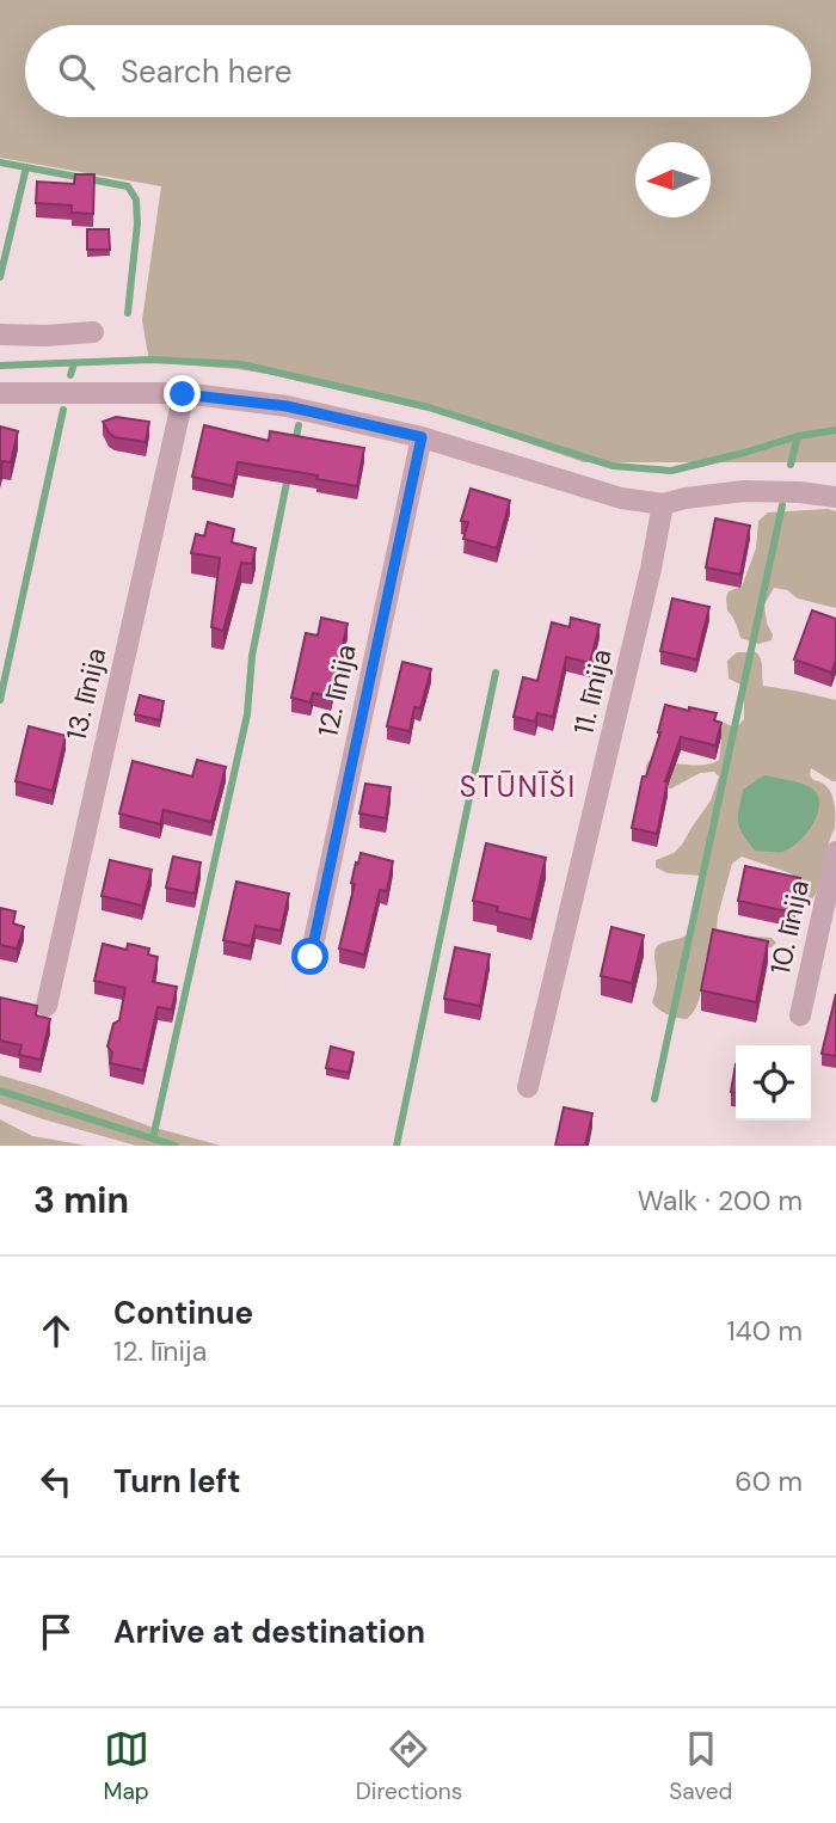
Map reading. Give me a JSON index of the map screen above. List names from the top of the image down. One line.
{"streets":{"street":["12. līnija","11. līnija","13. līnija","10. līnija"]},"districts":["STŪNĪŠI"],"north":"left","page":{"search":"Search here","heading":["3 min","Walk · 200 m"],"list":[["Continue","12. līnija","140 m"],["Turn left","60 m"],"Arrive at destination"],"nav":["Map","Directions","Saved"]}}
